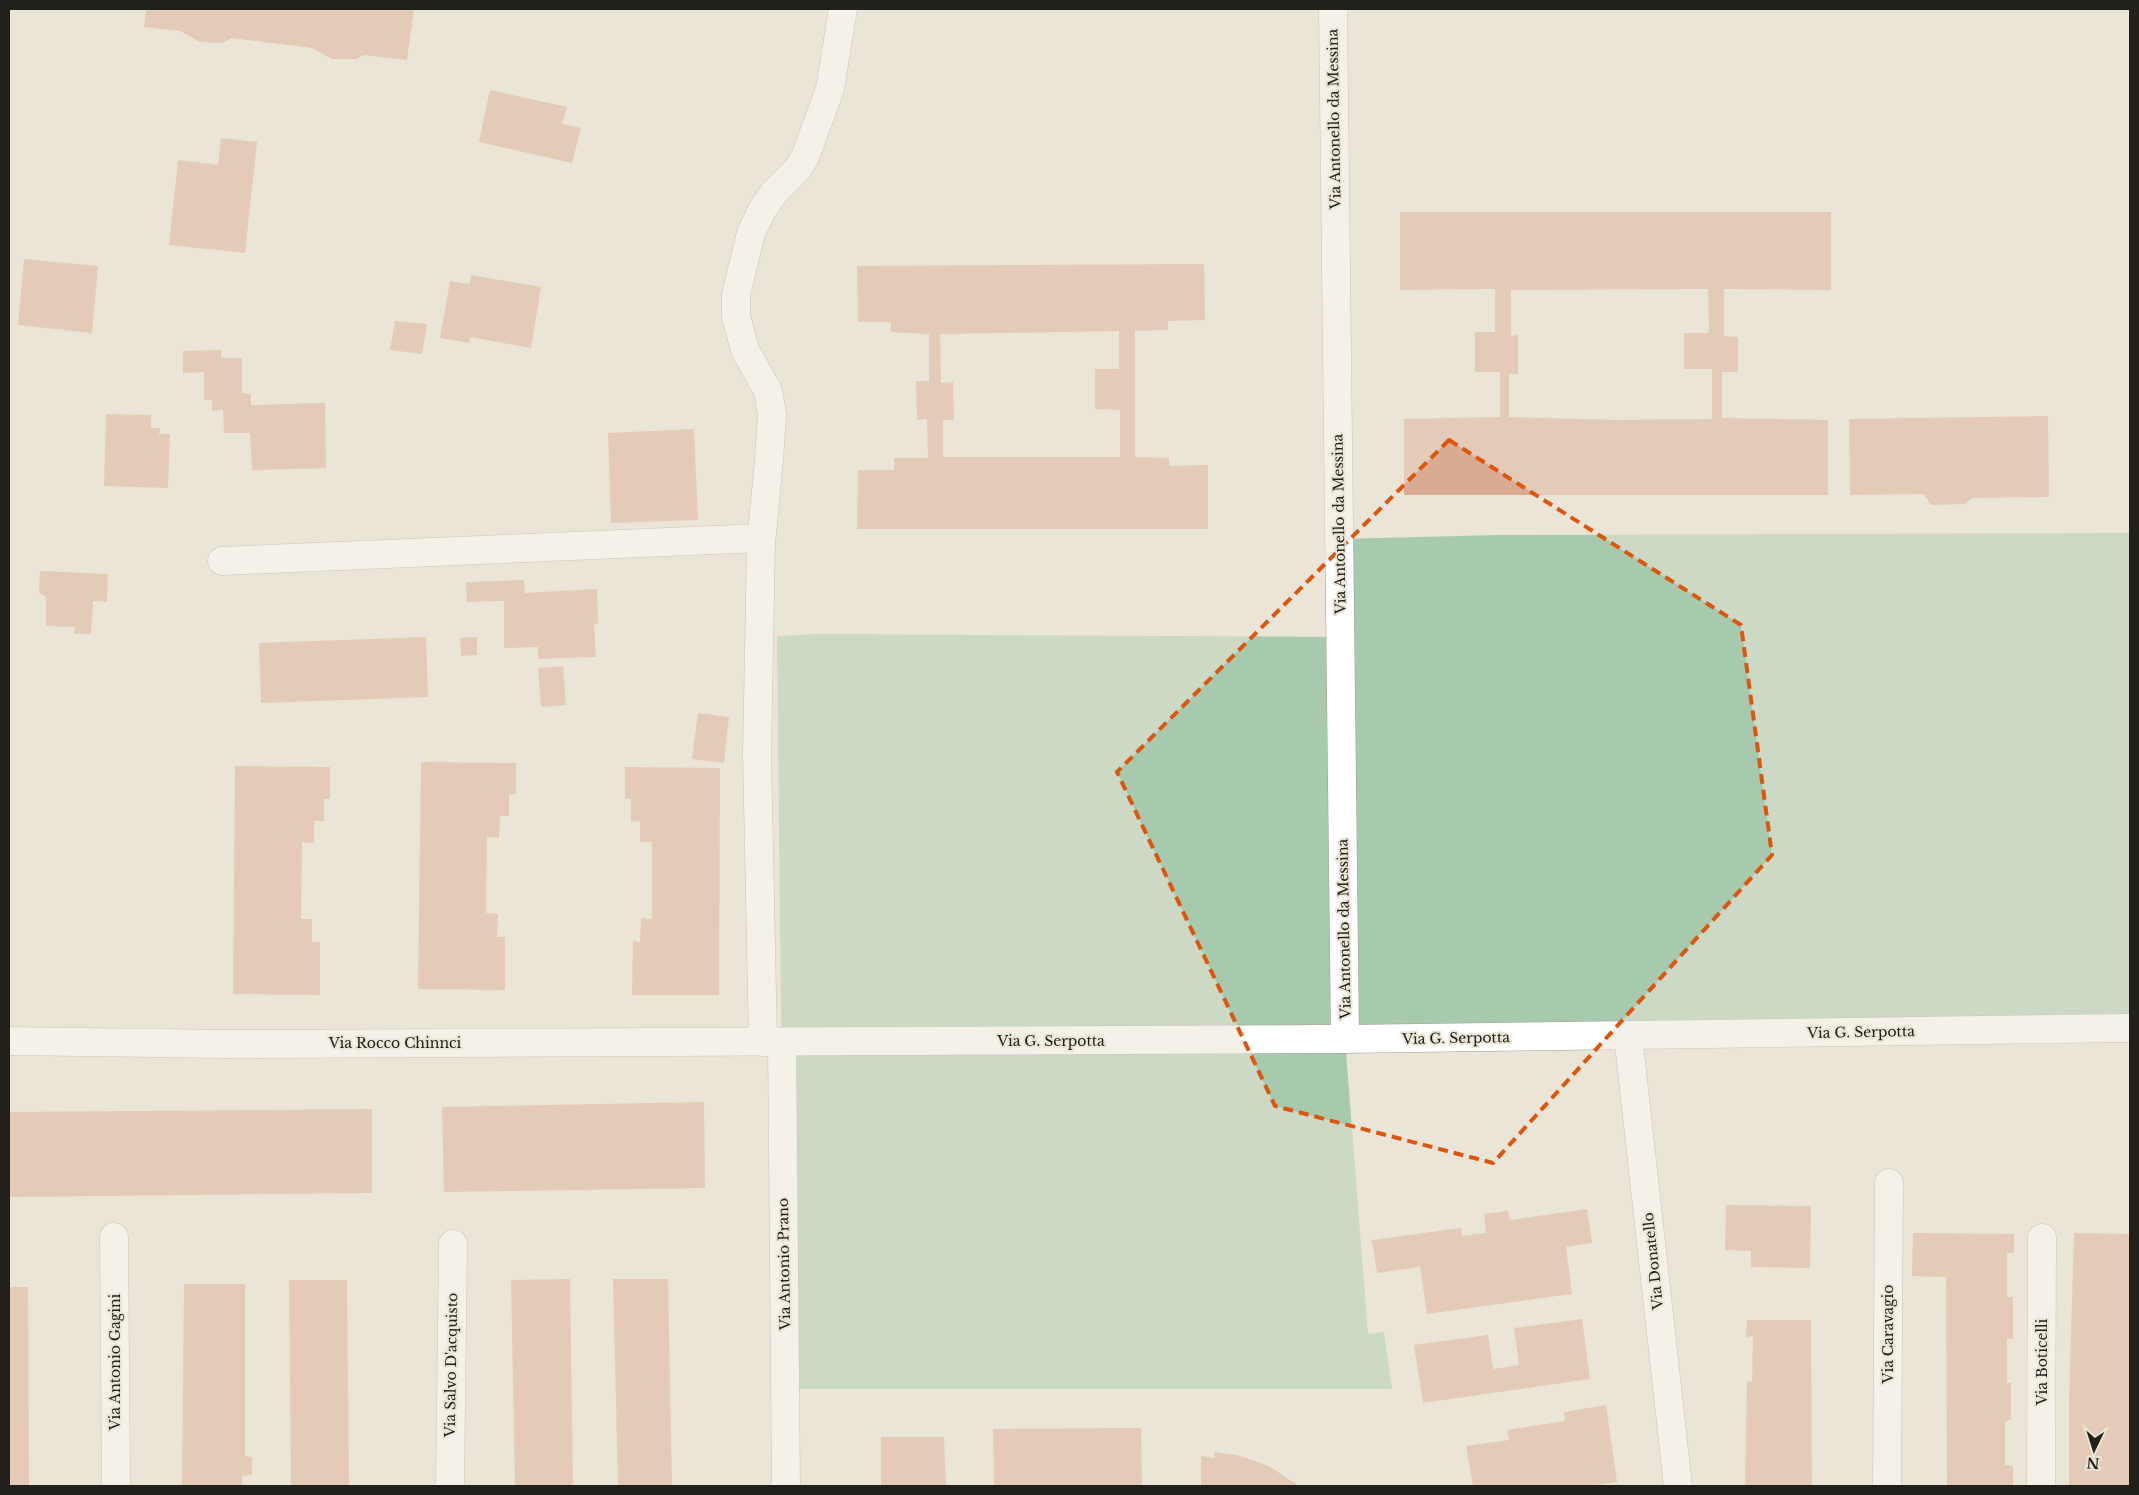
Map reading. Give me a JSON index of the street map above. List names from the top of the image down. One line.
{"streets":{"street":["Via Antonello da Messina","Via G. Serpotta","Via Rocco Chinnci","Via Donatello","Via Antonio Prano","Via Caravagio","Via Antonio Gagini","Via Boticelli","Via Salvo D'acquisto"]},"crossings":[["Via Antonello da Messina","Via G. Serpotta"],["Via G. Serpotta","Via Rocco Chinnci"],["Via G. Serpotta","Via Donatello"],["Via G. Serpotta","Via Antonio Prano"],["Via Rocco Chinnci","Via Antonio Prano"]],"north":"bottom"}
